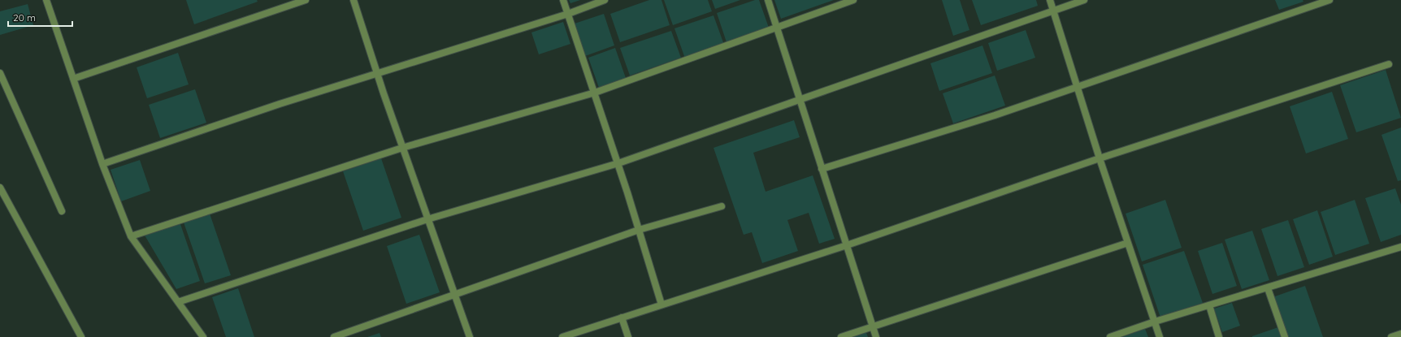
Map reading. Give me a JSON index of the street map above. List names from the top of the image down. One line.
{"scale_bar":"20 m"}
